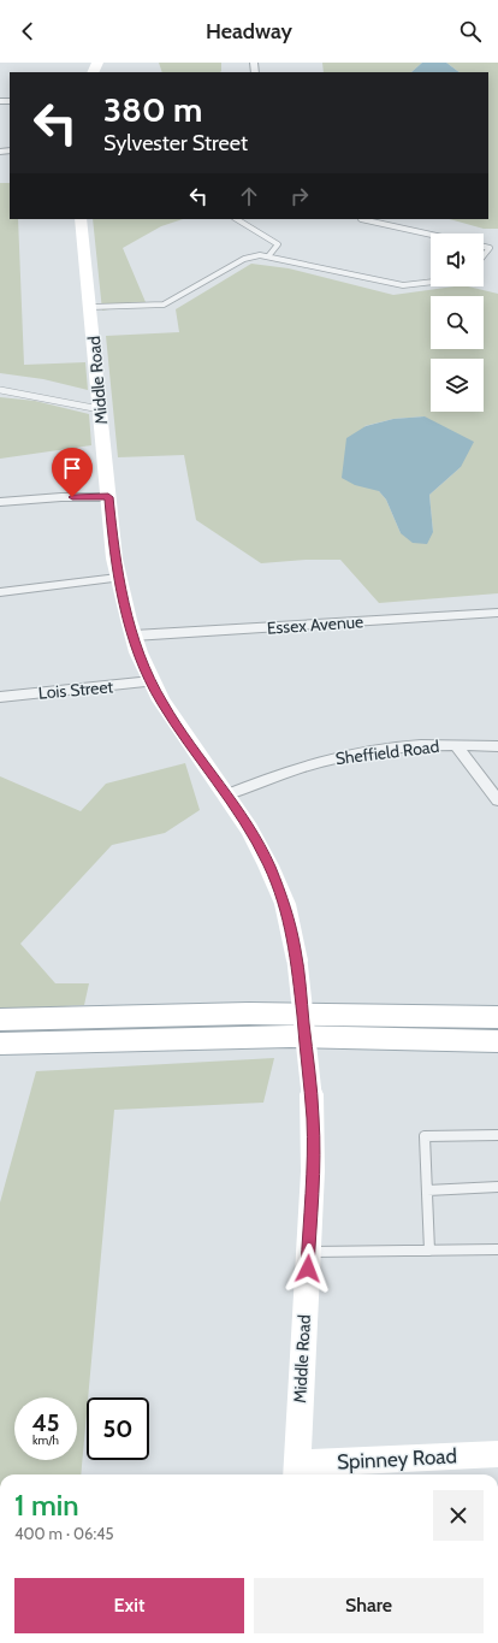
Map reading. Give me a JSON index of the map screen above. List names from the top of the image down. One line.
{"streets":{"main road":["Middle Road","Spinney Road"],"street":["Essex Avenue","Lois Street","Sheffield Road"]},"crossings":[["Middle Road","Essex Avenue"],["Middle Road","Lois Street"],["Middle Road","Sheffield Road"],["Middle Road","Spinney Road"]],"page":{"header":"Headway","turn":["380 m","Sylvester Street"],"speed":"45 km/h","limit":"50","heading":["1 min","400 m · 06:45"],"buttons":["Exit","Share"]}}
